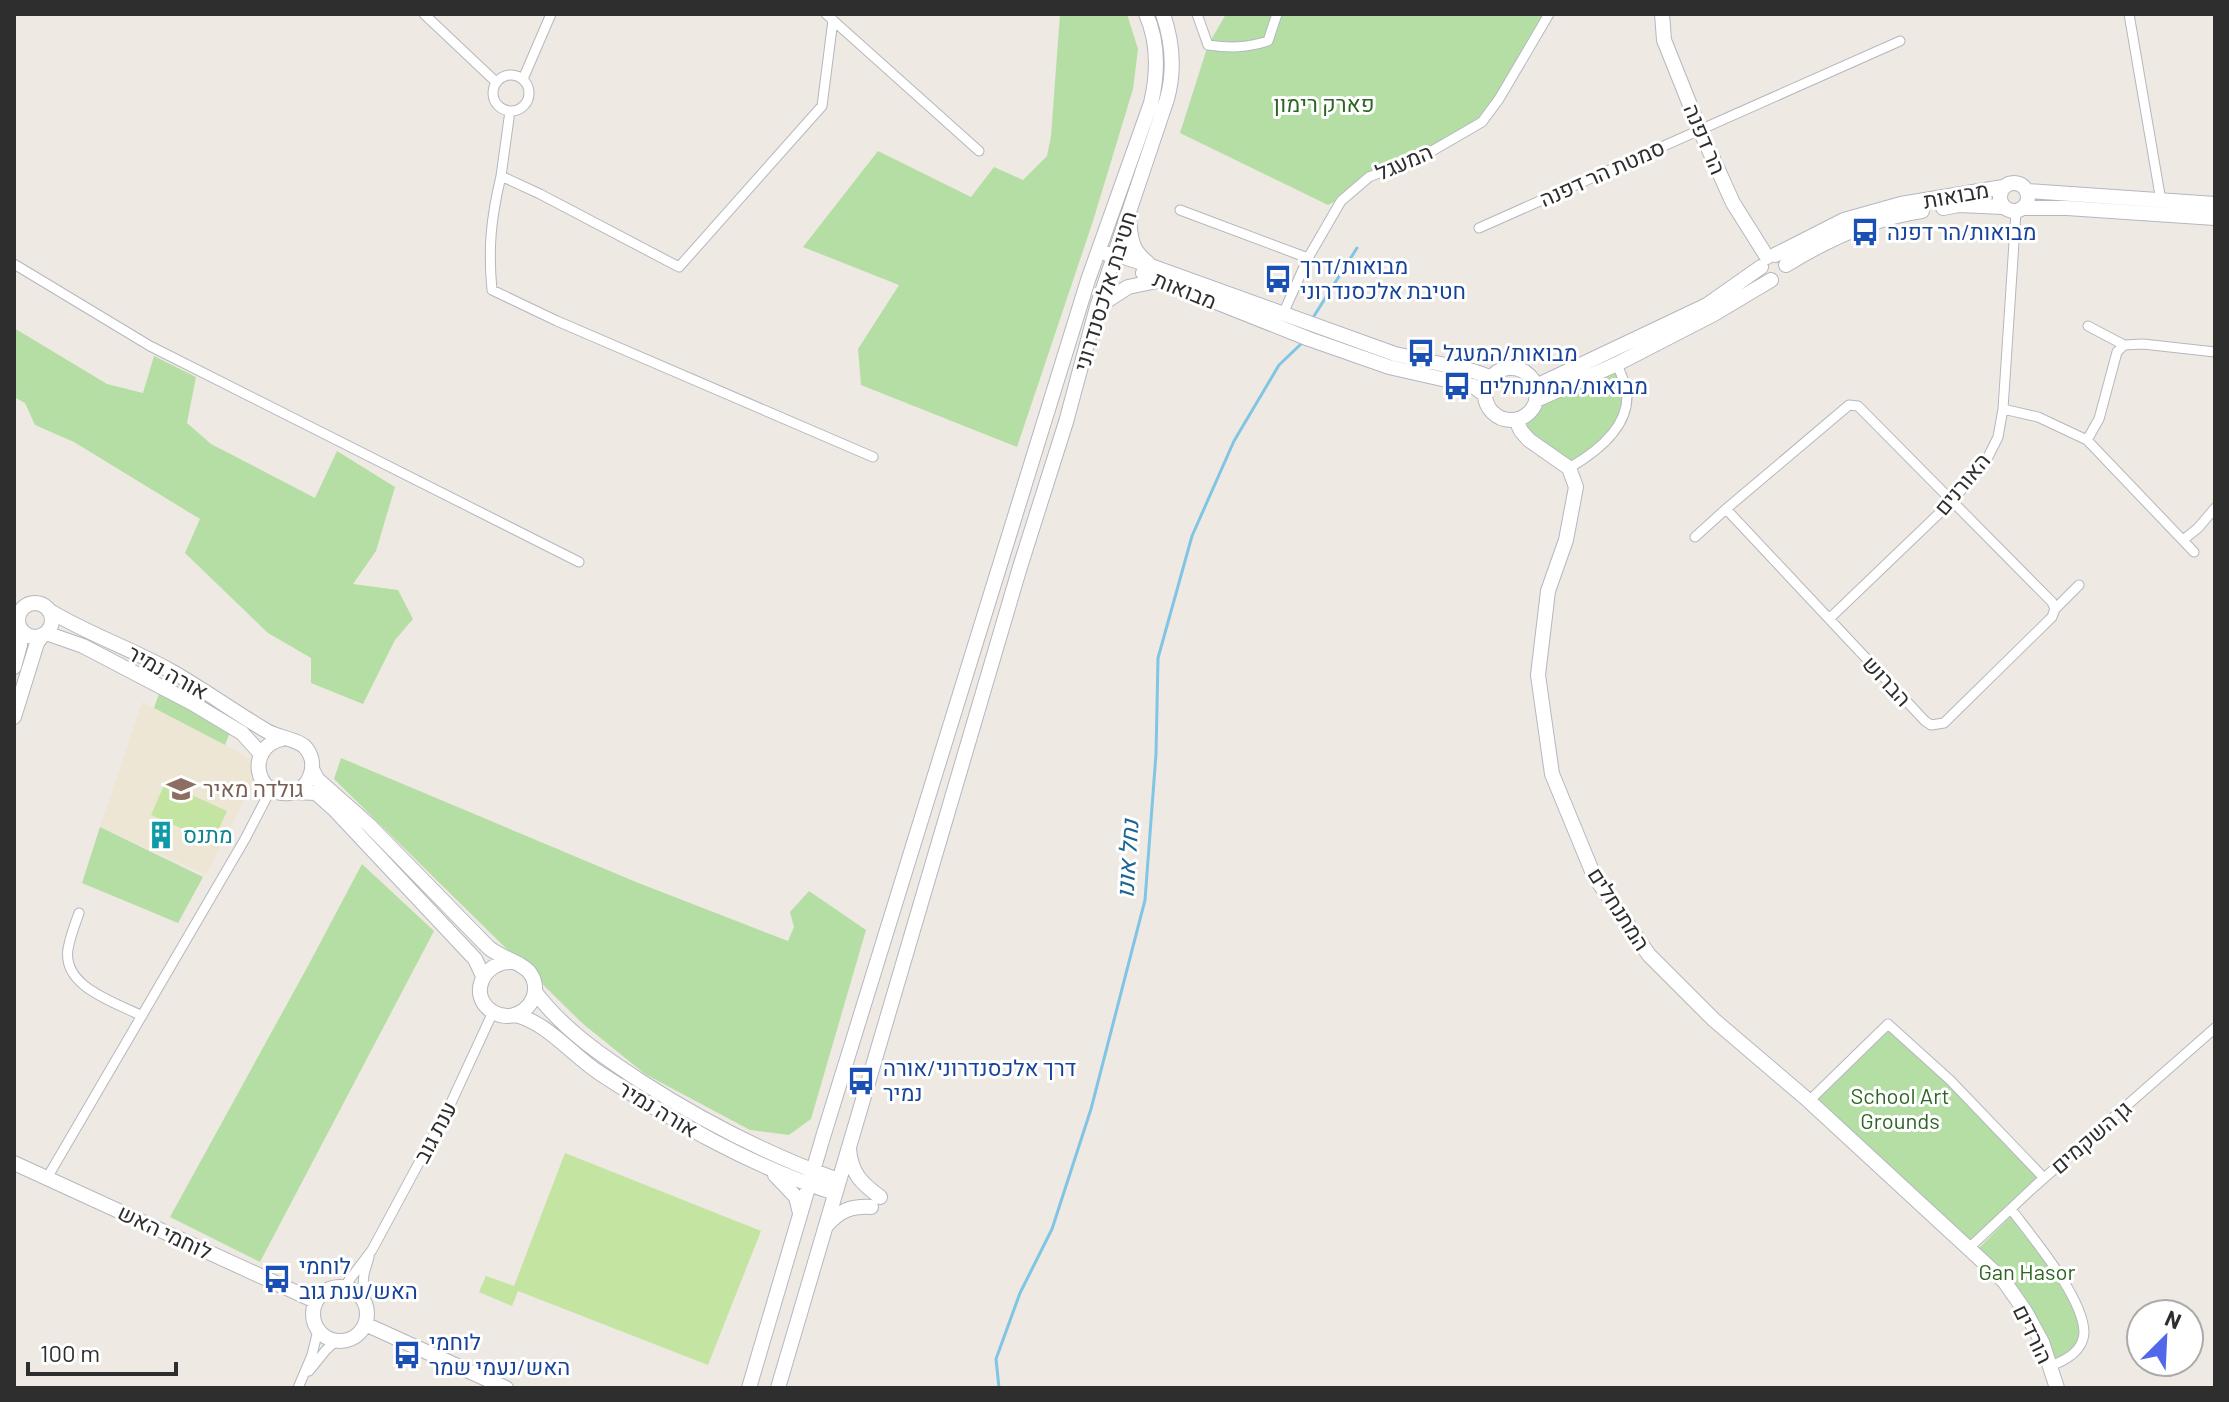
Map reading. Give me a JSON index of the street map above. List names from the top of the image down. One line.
{"streets":{"street":["הר דפנה","המעגל","סמטת הר דפנה","מבואות","חטיבת אלכסנדרוני","האורנים","אורה נמיר","הברוש","המתנחלים","ענת גוב","גן השקמים","לוחמי האש","הורדים"]},"crossings":[["הר דפנה","סמטת הר דפנה"],["הר דפנה","מבואות"],["המעגל","מבואות"],["מבואות","חטיבת אלכסנדרוני"],["מבואות","האורנים"],["חטיבת אלכסנדרוני","אורה נמיר"],["האורנים","הברוש"],["אורה נמיר","ענת גוב"],["המתנחלים","גן השקמים"],["המתנחלים","הורדים"],["ענת גוב","לוחמי האש"],["גן השקמים","הורדים"]],"water":["נחל אונו"],"parks":["פארק רימון","School Art Grounds","Gan Hasor"],"places":{"bus stop":["מבואות/הר דפנה","מבואות/דרך חטיבת אלכסנדרוני","מבואות/המעגל","מבואות/המתנחלים","דרך אלכסנדרוני/אורה נמיר","לוחמי האש/ענת גוב","לוחמי האש/נעמי שמר"],"school or university":["גולדה מאיר"],"building":["מתנס"]},"scale_bar":"100 m","north":"top right"}
